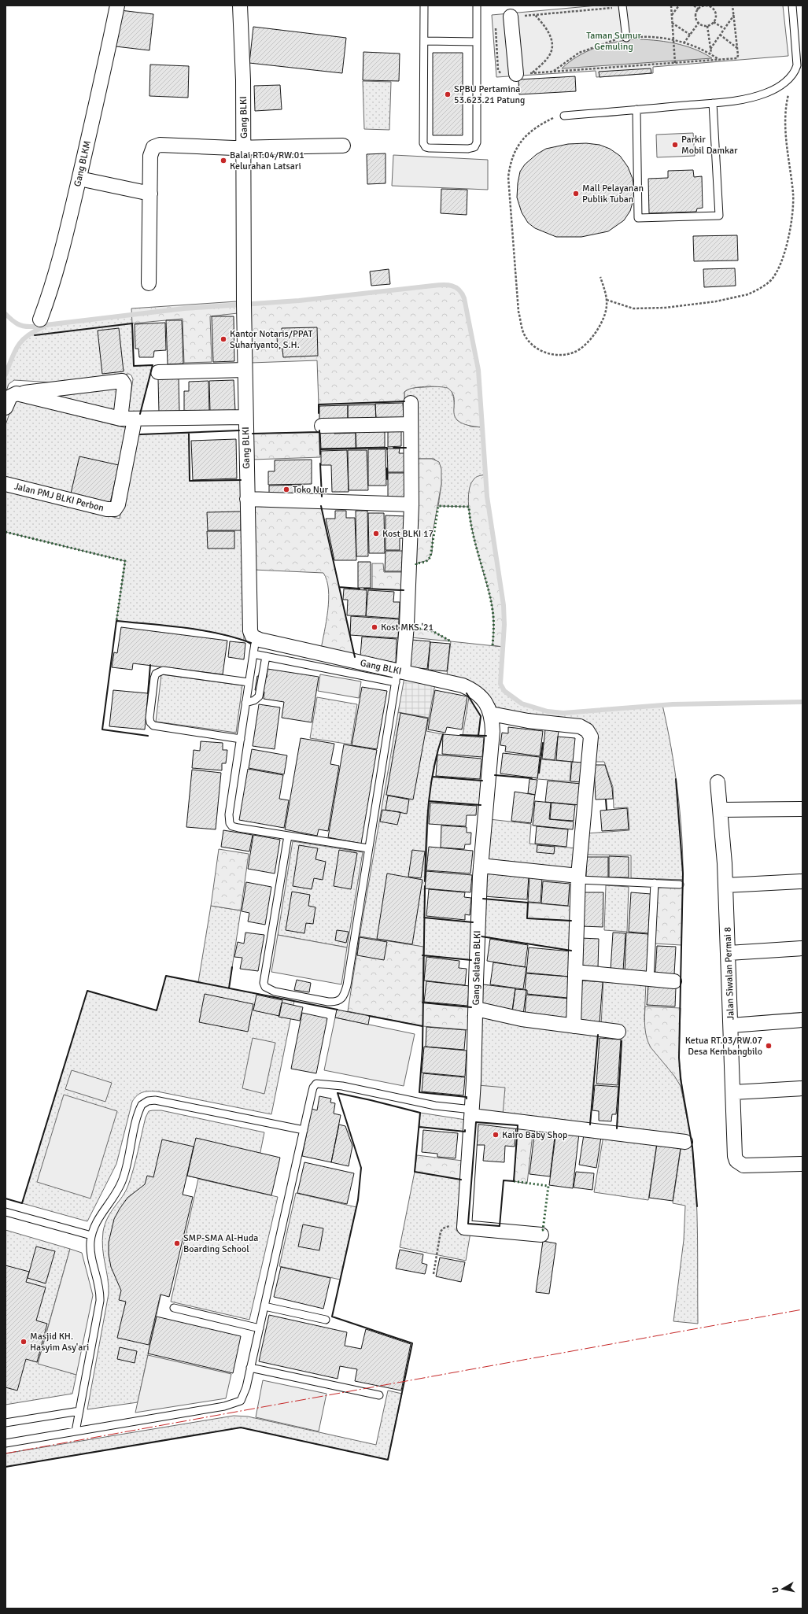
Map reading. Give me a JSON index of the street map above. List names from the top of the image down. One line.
{"streets":{"street":["Gang BLKI","Gang BLKM","Jalan PMJ BLKI Perbon","Gang Selatan BLKI","Jalan Siwalan Permai 8"]},"crossings":[["Gang BLKI","Gang Selatan BLKI"]],"parks":["Taman Sumur Gemuling"],"places":["SPBU Pertamina 53.623.21 Patung","Parkir Mobil Damkar","Balai RT.04/RW.01 Kelurahan Latsari","Mall Pelayanan Publik Tuban","Kantor Notaris/PPAT Suhariyanto, S.H.","Toko Nur","Kost BLKI 17","Kost MKS '21","Ketua RT.03/RW.07 Desa Kembangbilo","Kairo Baby Shop","SMP-SMA Al-Huda Boarding School","Masjid KH. Hasyim Asy'ari"],"north":"left"}
